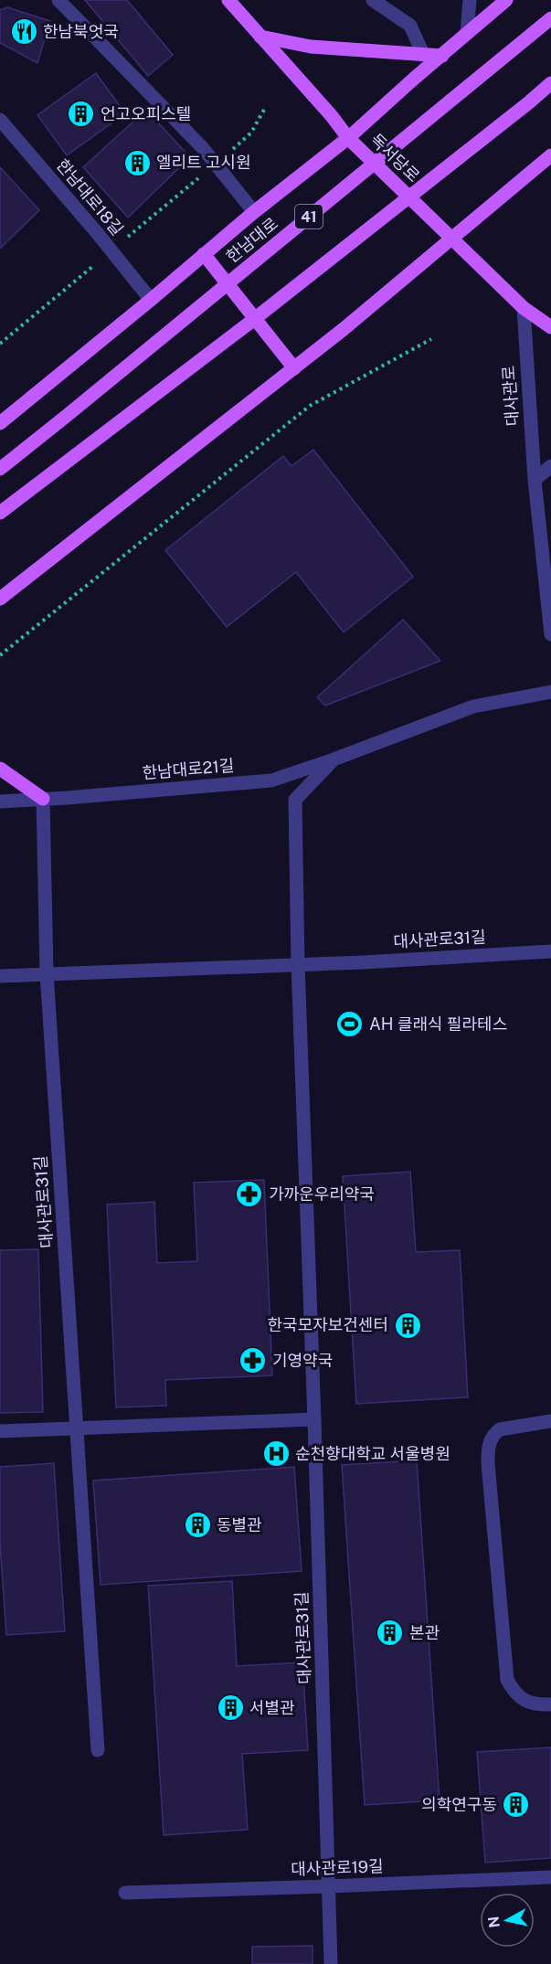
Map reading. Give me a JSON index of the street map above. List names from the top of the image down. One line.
{"streets":{"main road":["독서당로","41","한남대로"],"street":["한남대로18길","대사관로","한남대로21길","대사관로31길","대사관로19길"]},"crossings":[["독서당로","대사관로"],["한남대로21길","대사관로31길"],["대사관로31길","대사관로19길"]],"places":{"restaurant":["한남북엇국"],"building":["언고오피스텔","엘리트 고시원","한국모자보건센터","동별관","본관","서별관","의학연구동"],"sports":["AH 클래식 필라테스"],"pharmacy":["가까운우리약국","기영약국"],"hospital":["순천향대학교 서울병원"]},"north":"left"}
